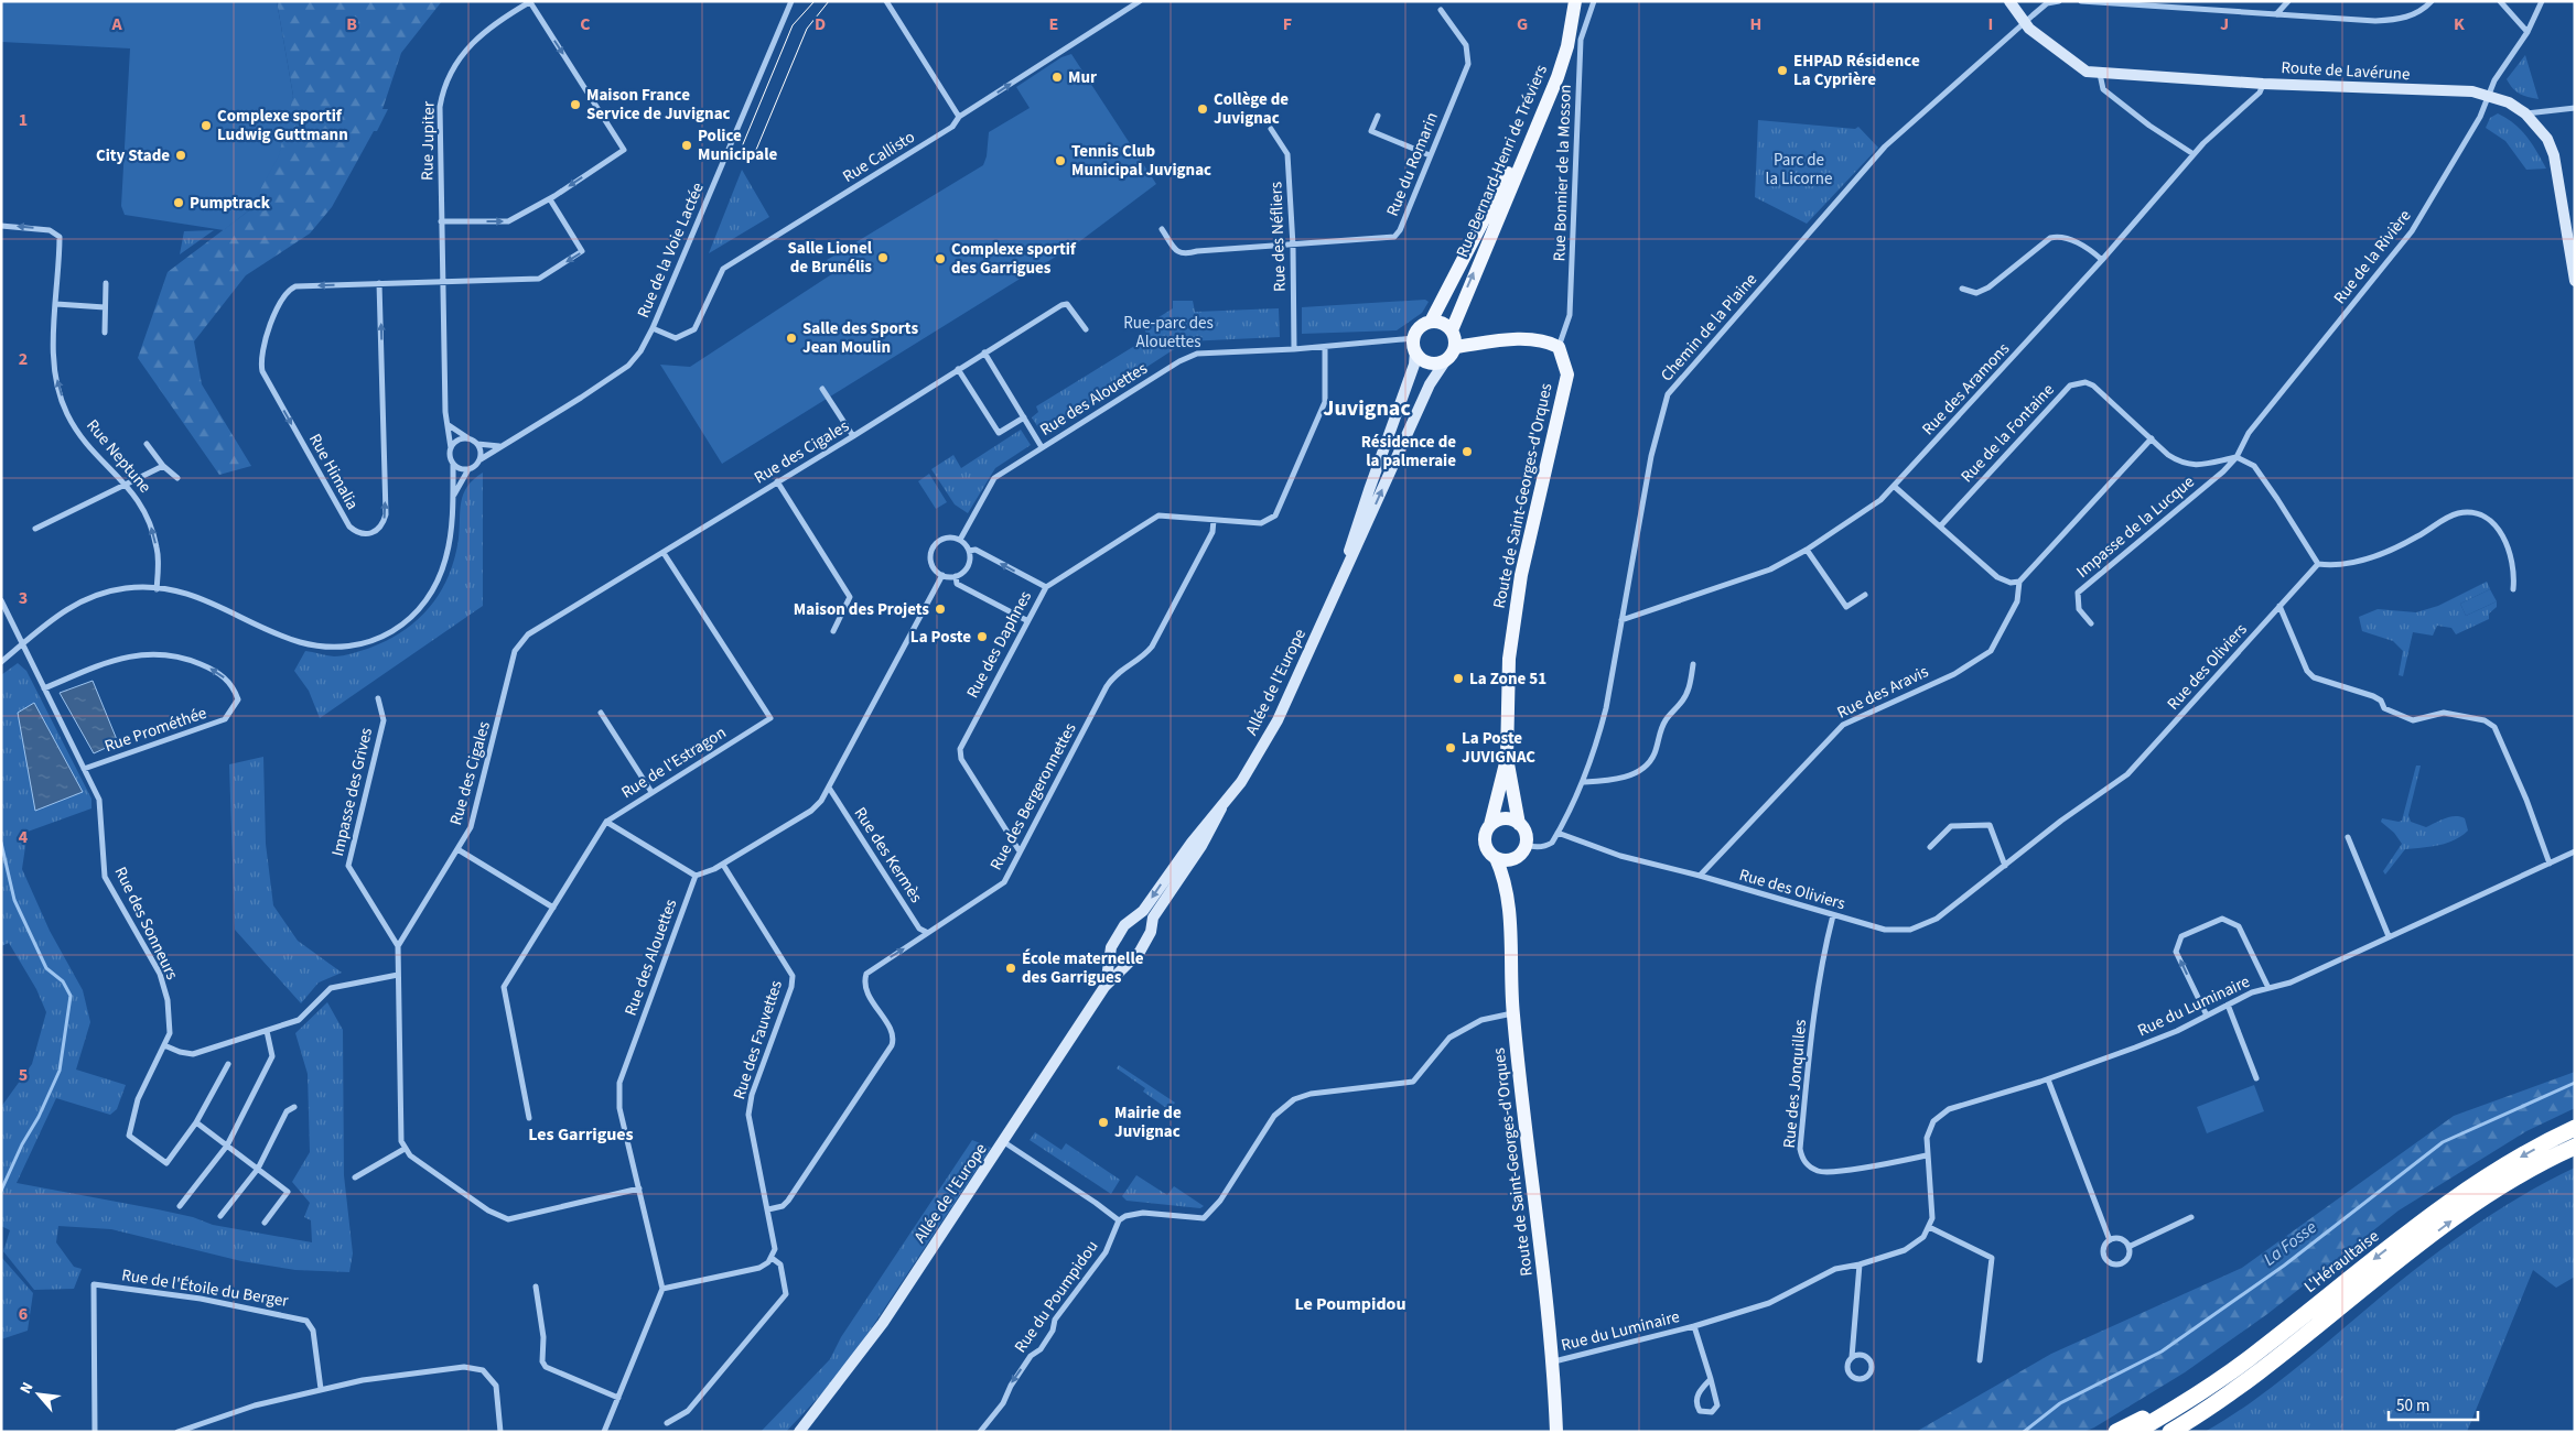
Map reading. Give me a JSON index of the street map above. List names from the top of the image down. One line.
{"streets":{"highway":["L'Héraultaise"],"main road":["Rue Bernard-Henri de Tréviers","Route de Saint-Georges-d'Orques"],"street":["Route de Lavérune","Rue Jupiter","Rue Callisto","Rue du Romarin","Rue Bonnier de la Mosson","Rue des Néfliers","Rue de la Voie Lactée","Rue de la Rivière","Chemin de la Plaine","Rue des Aramons","Rue des Alouettes","Rue de la Fontaine","Rue des Cigales","Rue Neptune","Rue Himalia","Impasse de la Lucque","Rue des Daphnes","Rue des Oliviers","Allée de l'Europe","Rue des Aravis","Rue Prométhée","Rue de l'Estragon","Impasse des Grives","Rue des Bergeronnettes","Rue des Kermès","Rue des Sonneurs","Rue du Luminaire","Rue des Fauvettes","Rue des Jonquilles","Rue de l'Étoile du Berger","Rue du Poumpidou"]},"crossings":[["Route de Lavérune","Rue de la Rivière"],["Route de Lavérune","Chemin de la Plaine"],["Route de Lavérune","Rue des Aramons"],["Rue Jupiter","Rue de la Voie Lactée"],["Rue Jupiter","Rue Himalia"],["Rue Callisto","Rue de la Voie Lactée"],["Rue Bernard-Henri de Tréviers","Rue des Alouettes"],["Rue Bernard-Henri de Tréviers","Allée de l'Europe"],["Rue du Romarin","Rue des Néfliers"],["Rue Bonnier de la Mosson","Route de Saint-Georges-d'Orques"],["Rue des Néfliers","Rue des Alouettes"],["Rue de la Rivière","Rue de la Fontaine"],["Rue de la Rivière","Impasse de la Lucque"],["Chemin de la Plaine","Rue des Aramons"],["Chemin de la Plaine","Route de Saint-Georges-d'Orques"],["Chemin de la Plaine","Rue des Oliviers"],["Rue des Alouettes","Allée de l'Europe"],["Rue de la Fontaine","Impasse de la Lucque"],["Rue des Cigales","Rue de l'Estragon"],["Rue des Cigales","Impasse des Grives"],["Route de Saint-Georges-d'Orques","Rue du Luminaire"],["Rue des Daphnes","Rue des Bergeronnettes"],["Rue des Oliviers","Rue des Aravis"],["Rue des Oliviers","Rue des Jonquilles"],["Rue Prométhée","Rue des Sonneurs"],["Rue des Bergeronnettes","Rue des Kermès"],["Rue des Bergeronnettes","Rue des Fauvettes"],["Rue du Luminaire","Rue des Jonquilles"]],"one_way":["Rue Callisto","Rue Neptune","Rue des Bergeronnettes","Rue du Poumpidou"],"districts":["Juvignac","Les Garrigues","Le Poumpidou"],"water":["La Fosse"],"parks":["Parc de la Licorne","Rue-parc des Alouettes"],"places":["EHPAD Résidence La Cyprière","Mur","Maison France Service de Juvignac","Collège de Juvignac","Complexe sportif Ludwig Guttmann","Police Municipale","City Stade","Tennis Club Municipal Juvignac","Pumptrack","Salle Lionel de Brunélis","Complexe sportif des Garrigues","Salle des Sports Jean Moulin","Résidence de la palmeraie","Maison des Projets","La Poste","La Zone 51","La Poste JUVIGNAC","École maternelle des Garrigues","Mairie de Juvignac"],"scale_bar":"50 m","north":"top left","grid":{"columns":["A","B","C","D","E","F","G","H","I","J","K"],"rows":["1","2","3","4","5","6"]}}
